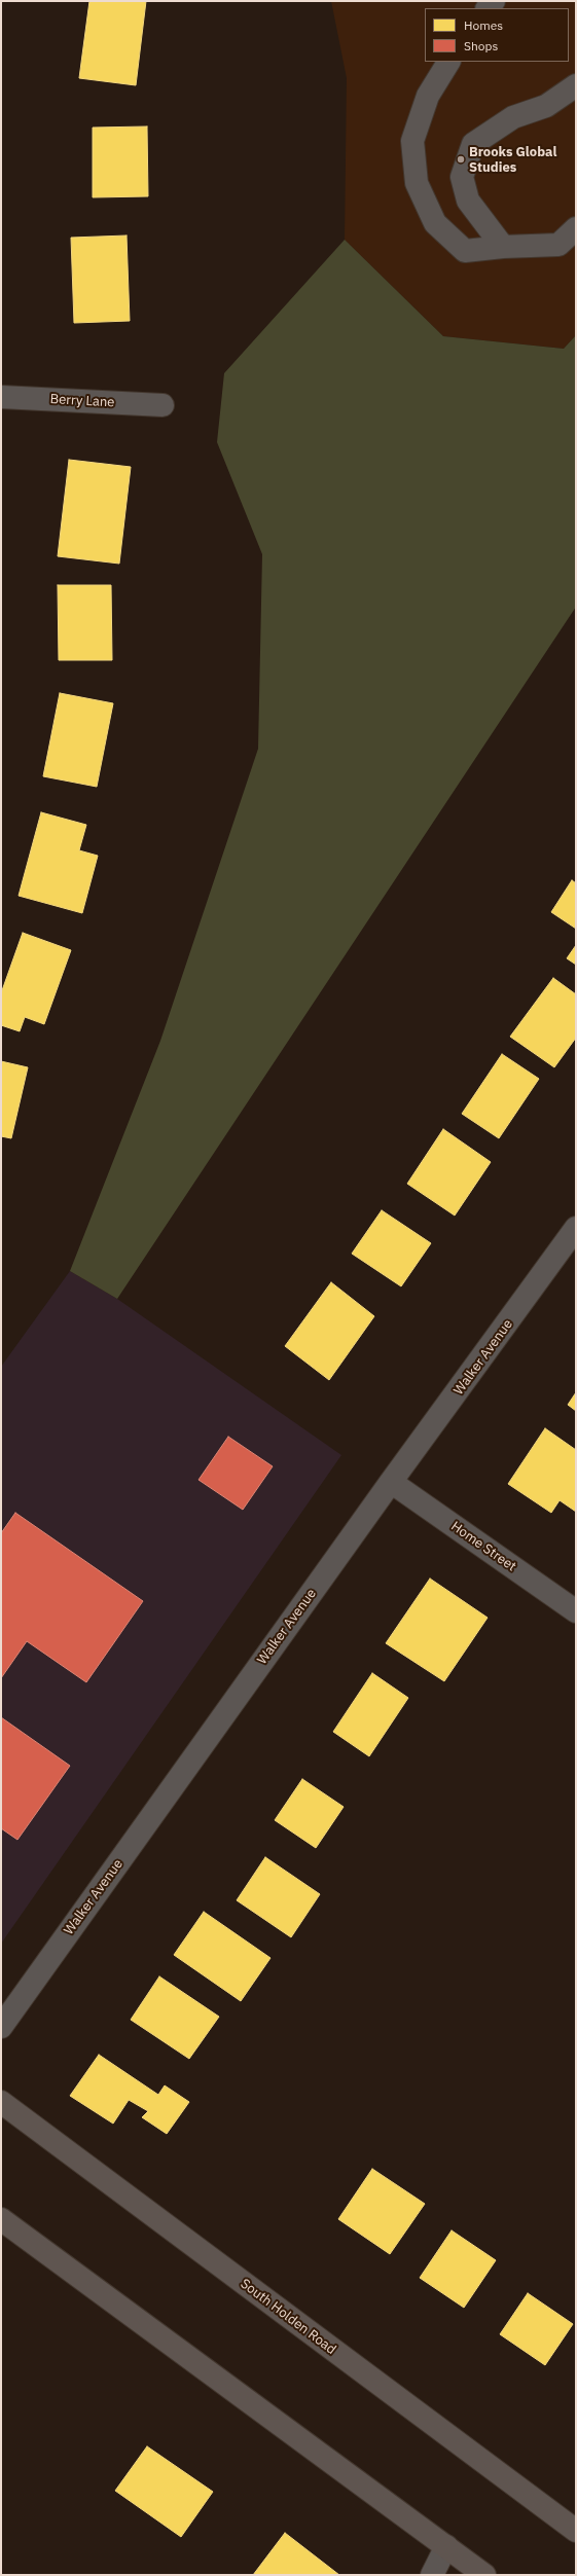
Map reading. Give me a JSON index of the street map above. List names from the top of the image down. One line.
{"streets":{"main road":["South Holden Road"],"street":["Berry Lane","Walker Avenue","Home Street"]},"crossings":[["Walker Avenue","Home Street"]],"places":["Brooks Global Studies"],"legend":["Homes","Shops"]}
